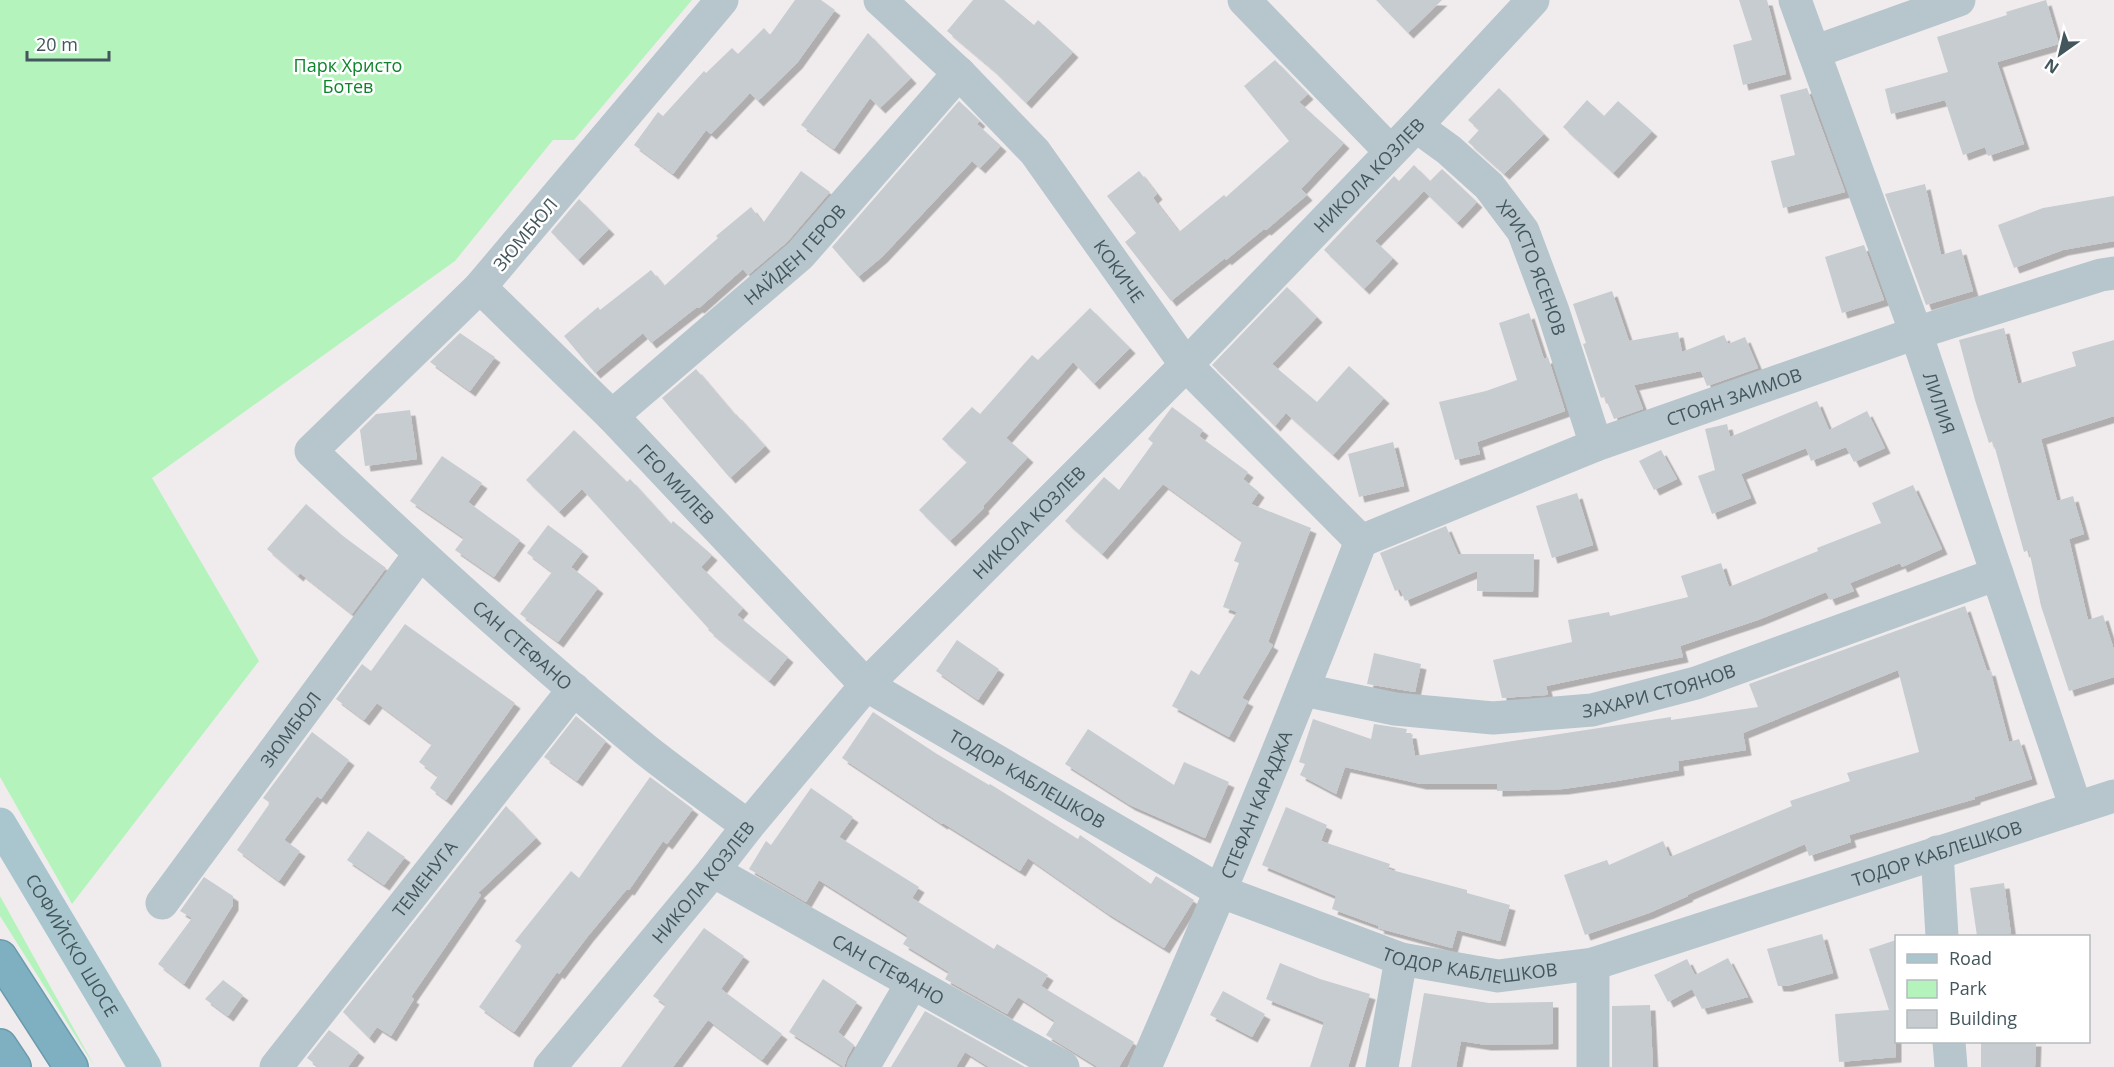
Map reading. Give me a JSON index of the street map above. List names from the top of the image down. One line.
{"streets":{"main road":["СОФИЙСКО ШОСЕ"],"street":["НИКОЛА КОЗЛЕВ","ЗЮМБЮЛ","НАЙДЕН ГЕРОВ","ХРИСТО ЯСЕНОВ","КОКИЧЕ","СТОЯН ЗАИМОВ","ЛИЛИЯ","ГЕО МИЛЕВ","САН СТЕФАНО","ЗАХАРИ СТОЯНОВ","ТОДОР КАБЛЕШКОВ","СТЕФАН КАРАДЖА","ТЕМЕНУГА"]},"crossings":[["НИКОЛА КОЗЛЕВ","ХРИСТО ЯСЕНОВ"],["НИКОЛА КОЗЛЕВ","КОКИЧЕ"],["НИКОЛА КОЗЛЕВ","ГЕО МИЛЕВ"],["НИКОЛА КОЗЛЕВ","САН СТЕФАНО"],["НИКОЛА КОЗЛЕВ","ТОДОР КАБЛЕШКОВ"],["ЗЮМБЮЛ","ГЕО МИЛЕВ"],["ЗЮМБЮЛ","САН СТЕФАНО"],["НАЙДЕН ГЕРОВ","КОКИЧЕ"],["НАЙДЕН ГЕРОВ","ГЕО МИЛЕВ"],["ХРИСТО ЯСЕНОВ","СТОЯН ЗАИМОВ"],["КОКИЧЕ","СТОЯН ЗАИМОВ"],["КОКИЧЕ","СТЕФАН КАРАДЖА"],["СТОЯН ЗАИМОВ","ЛИЛИЯ"],["СТОЯН ЗАИМОВ","СТЕФАН КАРАДЖА"],["ЛИЛИЯ","ЗАХАРИ СТОЯНОВ"],["ЛИЛИЯ","ТОДОР КАБЛЕШКОВ"],["ГЕО МИЛЕВ","ТОДОР КАБЛЕШКОВ"],["САН СТЕФАНО","ТЕМЕНУГА"],["ЗАХАРИ СТОЯНОВ","СТЕФАН КАРАДЖА"],["ТОДОР КАБЛЕШКОВ","СТЕФАН КАРАДЖА"]],"parks":["Парк Христо Ботев"],"legend":["Road","Park","Building"],"scale_bar":"20 m","north":"bottom left"}
